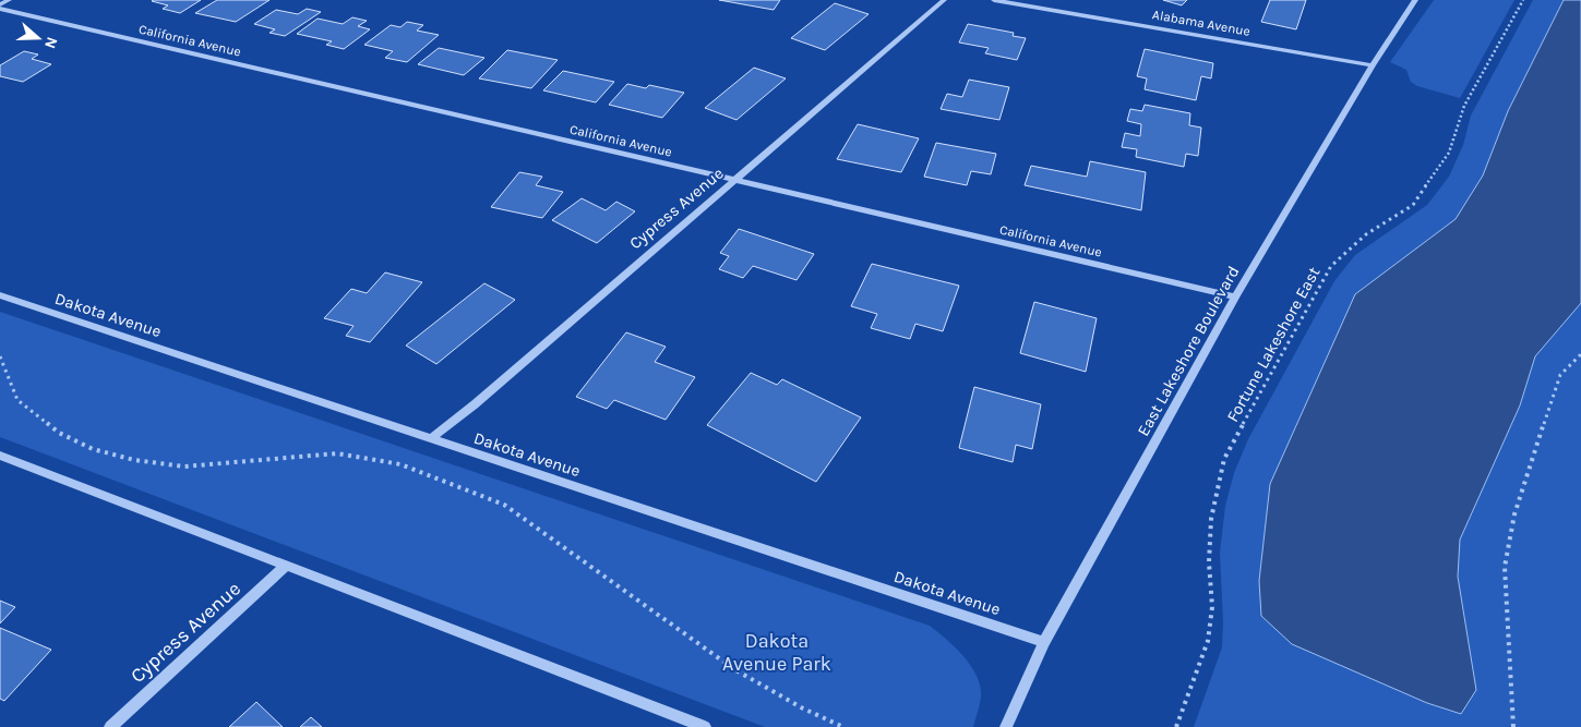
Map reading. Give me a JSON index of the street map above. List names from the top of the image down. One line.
{"streets":{"street":["Alabama Avenue","California Avenue","Cypress Avenue","Dakota Avenue","East Lakeshore Boulevard"],"path":["Fortune Lakeshore East"]},"crossings":[["Alabama Avenue","East Lakeshore Boulevard"],["California Avenue","Cypress Avenue"],["California Avenue","East Lakeshore Boulevard"],["Cypress Avenue","Dakota Avenue"],["Dakota Avenue","East Lakeshore Boulevard"]],"parks":["Dakota Avenue Park"],"north":"right"}
